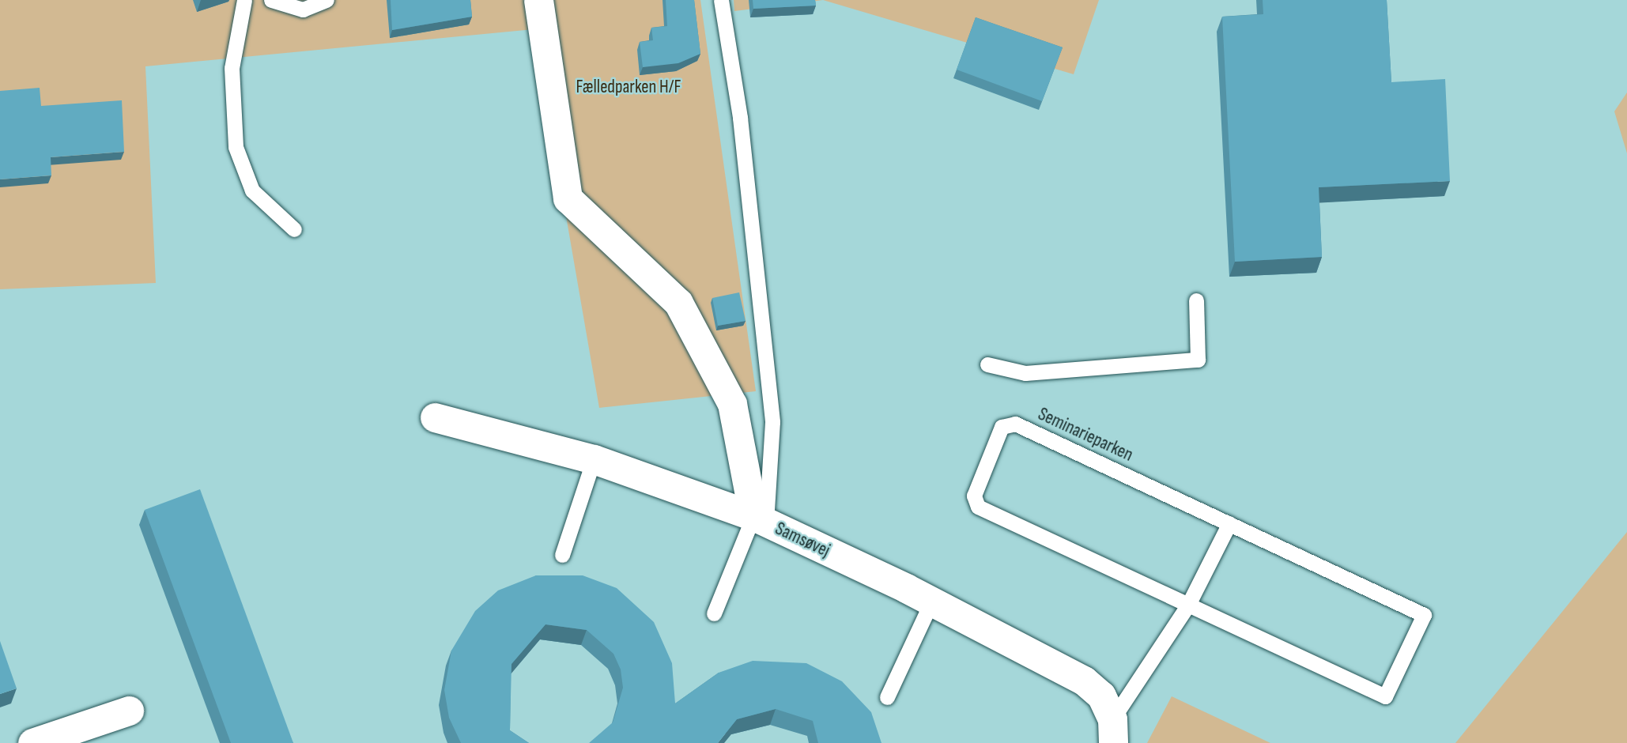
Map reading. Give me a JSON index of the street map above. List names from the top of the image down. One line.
{"streets":{"street":["Samsøvej"],"lane":["Seminarieparken"]},"parks":["Fælledparken H/F"]}
